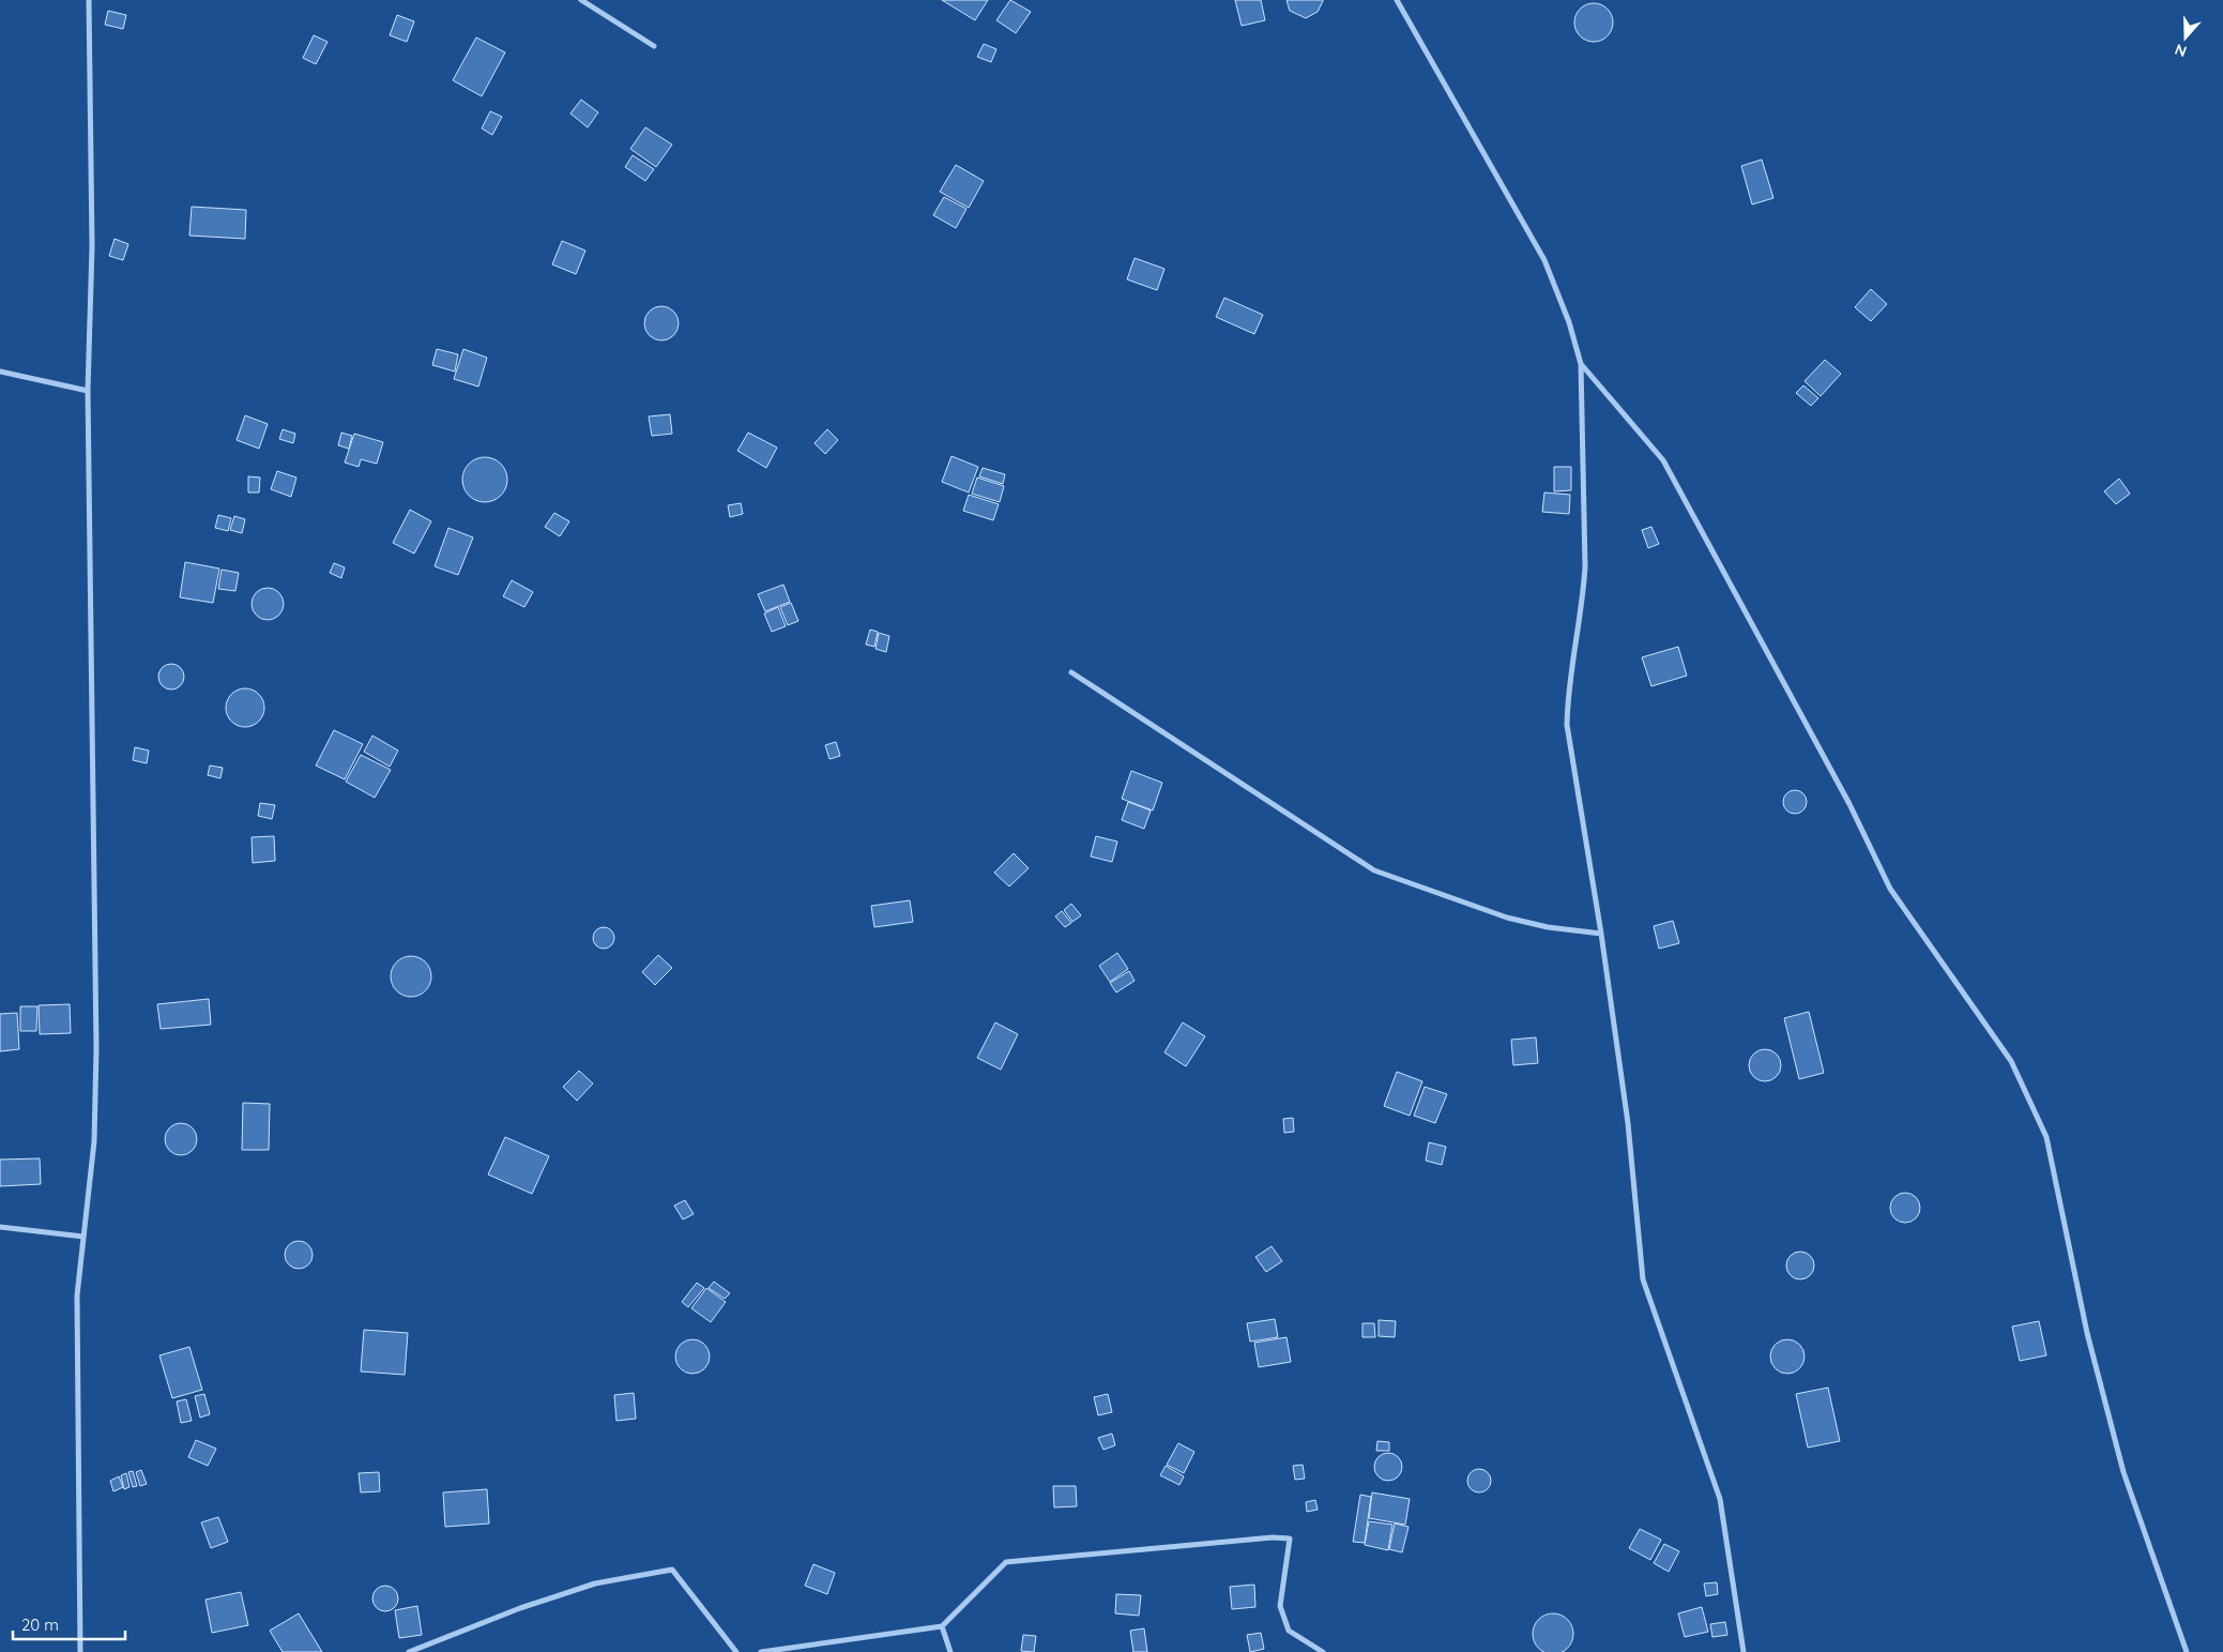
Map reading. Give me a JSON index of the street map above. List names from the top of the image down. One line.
{"scale_bar":"20 m","north":"bottom"}
